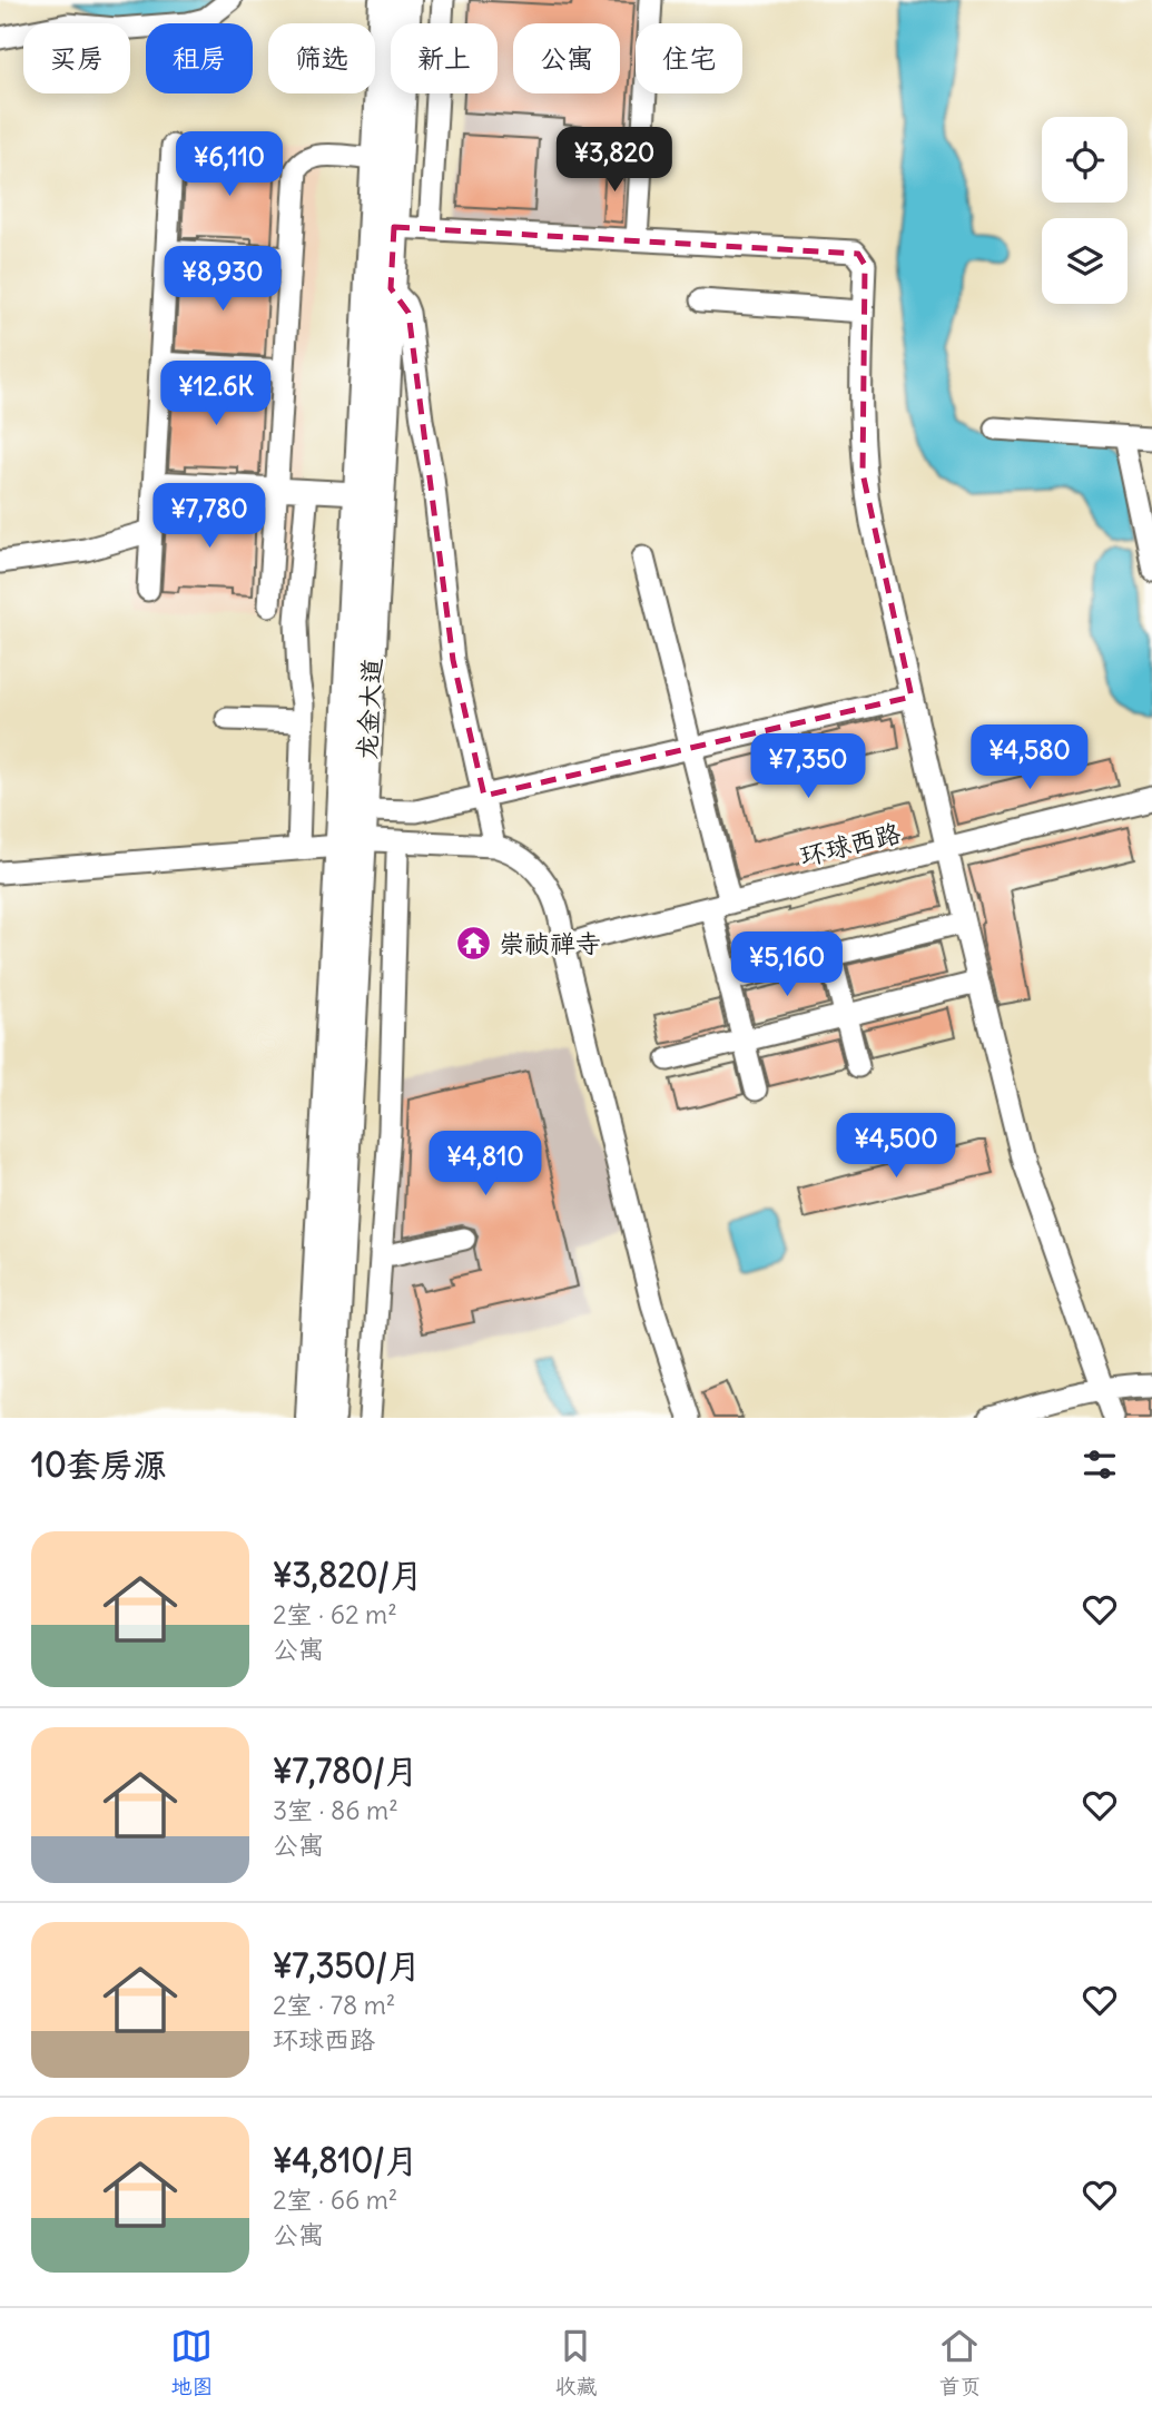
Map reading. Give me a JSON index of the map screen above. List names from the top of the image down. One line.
{"streets":{"main road":["龙金大道"],"street":["环球西路"]},"places":{"temple":["崇祯禅寺"]},"page":{"chip":["买房","租房","筛选","新上","公寓","住宅"],"price":["¥3,820","¥6,110","¥8,930","¥12.6K","¥7,780","¥4,580","¥7,350","¥5,160","¥4,500","¥4,810"],"heading":"10套房源","list":[{"name":"¥3,820/月","note":"2室 · 62 m² · 公寓"},{"name":"¥7,780/月","note":"3室 · 86 m² · 公寓"},{"name":"¥7,350/月","note":"2室 · 78 m² · 环球西路"},{"name":"¥4,810/月","note":"2室 · 66 m² · 公寓"}],"tabs":["地图","收藏","首页"]}}
